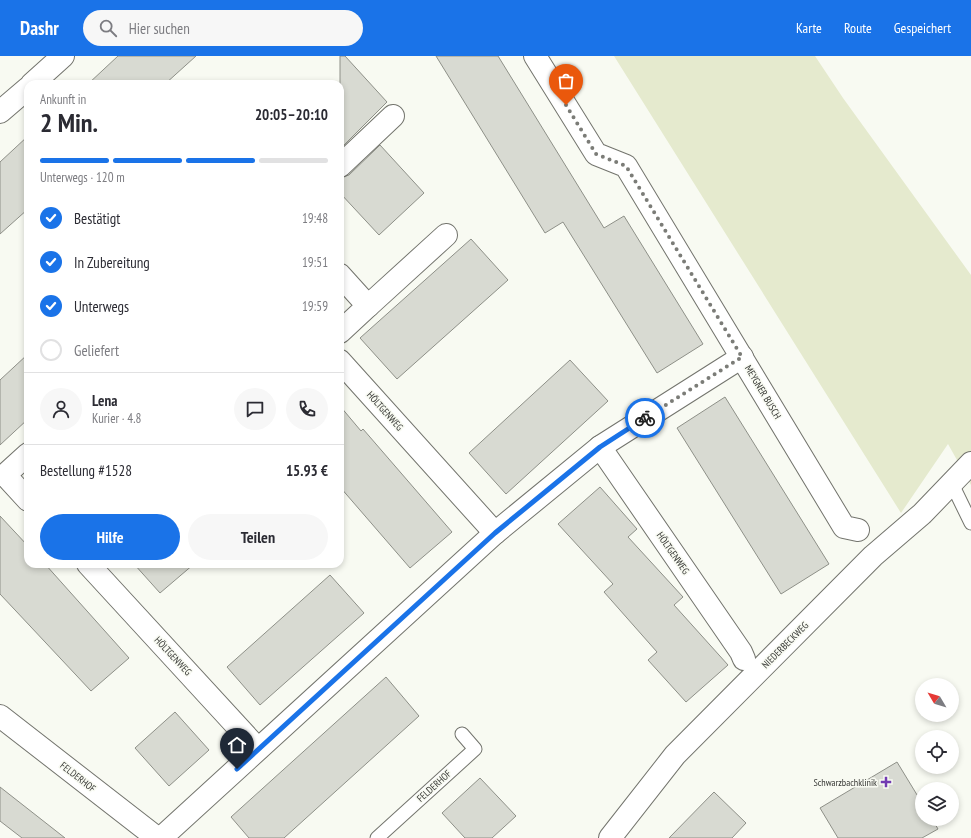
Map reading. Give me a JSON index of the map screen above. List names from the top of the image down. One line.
{"streets":{"street":["MEYGNER BUSCH","HÖLTGENWEG","NIEDERBECKWEG","FELDERHOF"]},"places":{"health":["Schwarzbachklinik"]},"north":"top left","page":{"header":"Dashr","search":"Hier suchen","nav":["Karte","Route","Gespeichert"],"heading":["2 Min.","Ankunft in","20:05–20:10"],"panel":["Lena","Kurier · 4.8","Bestellung #1528","15.93 €"],"bar":"Unterwegs · 120 m","list":[["Bestätigt","19:48"],["In Zubereitung","19:51"],["Unterwegs","19:59"],"Geliefert"],"buttons":["Hilfe","Teilen"]}}
